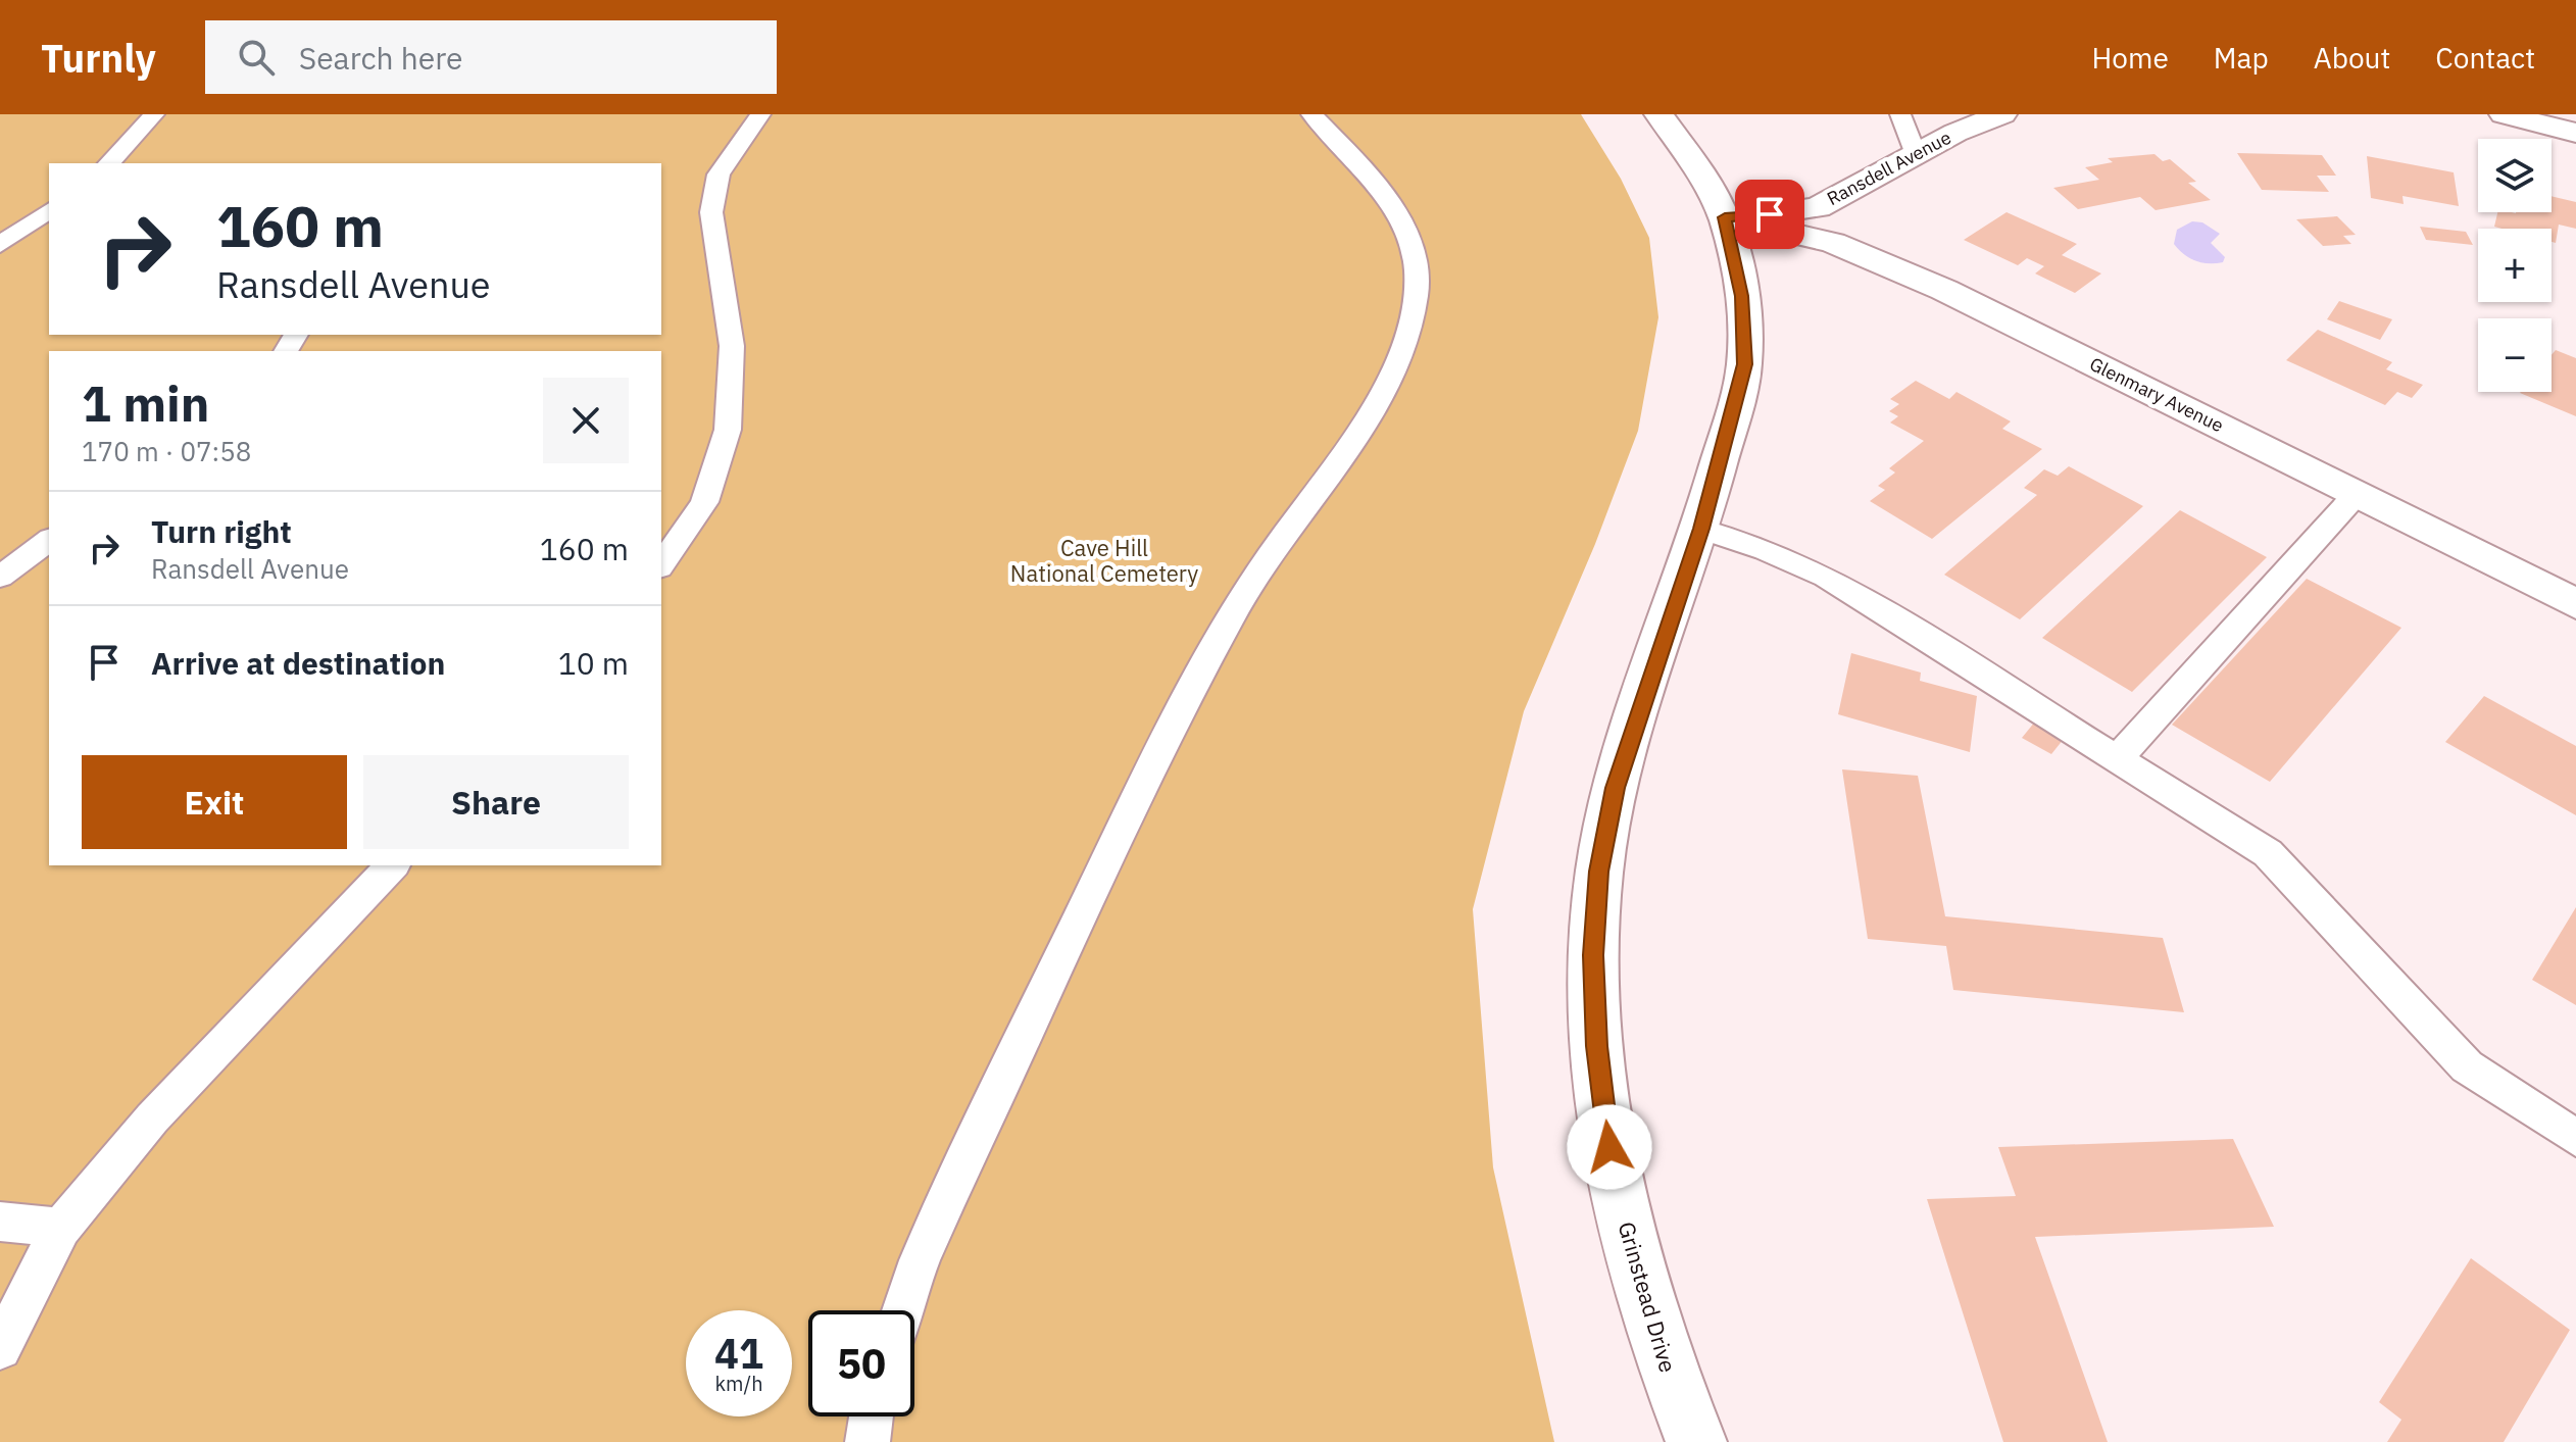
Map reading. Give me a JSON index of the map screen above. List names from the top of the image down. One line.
{"streets":{"main road":["Ransdell Avenue","Glenmary Avenue","Grinstead Drive"]},"crossings":[["Ransdell Avenue","Glenmary Avenue"],["Ransdell Avenue","Grinstead Drive"],["Glenmary Avenue","Grinstead Drive"]],"parks":["Cave Hill National Cemetery"],"page":{"header":"Turnly","search":"Search here","nav":["Home","Map","About","Contact"],"map_buttons":["+","−"],"turn":["160 m","Ransdell Avenue"],"heading":["1 min","170 m · 07:58"],"list":[{"name":"Turn right","note":"Ransdell Avenue","value":"160 m"},{"name":"Arrive at destination","value":"10 m"}],"buttons":["Exit","Share"],"speed":"41 km/h","limit":"50"}}
